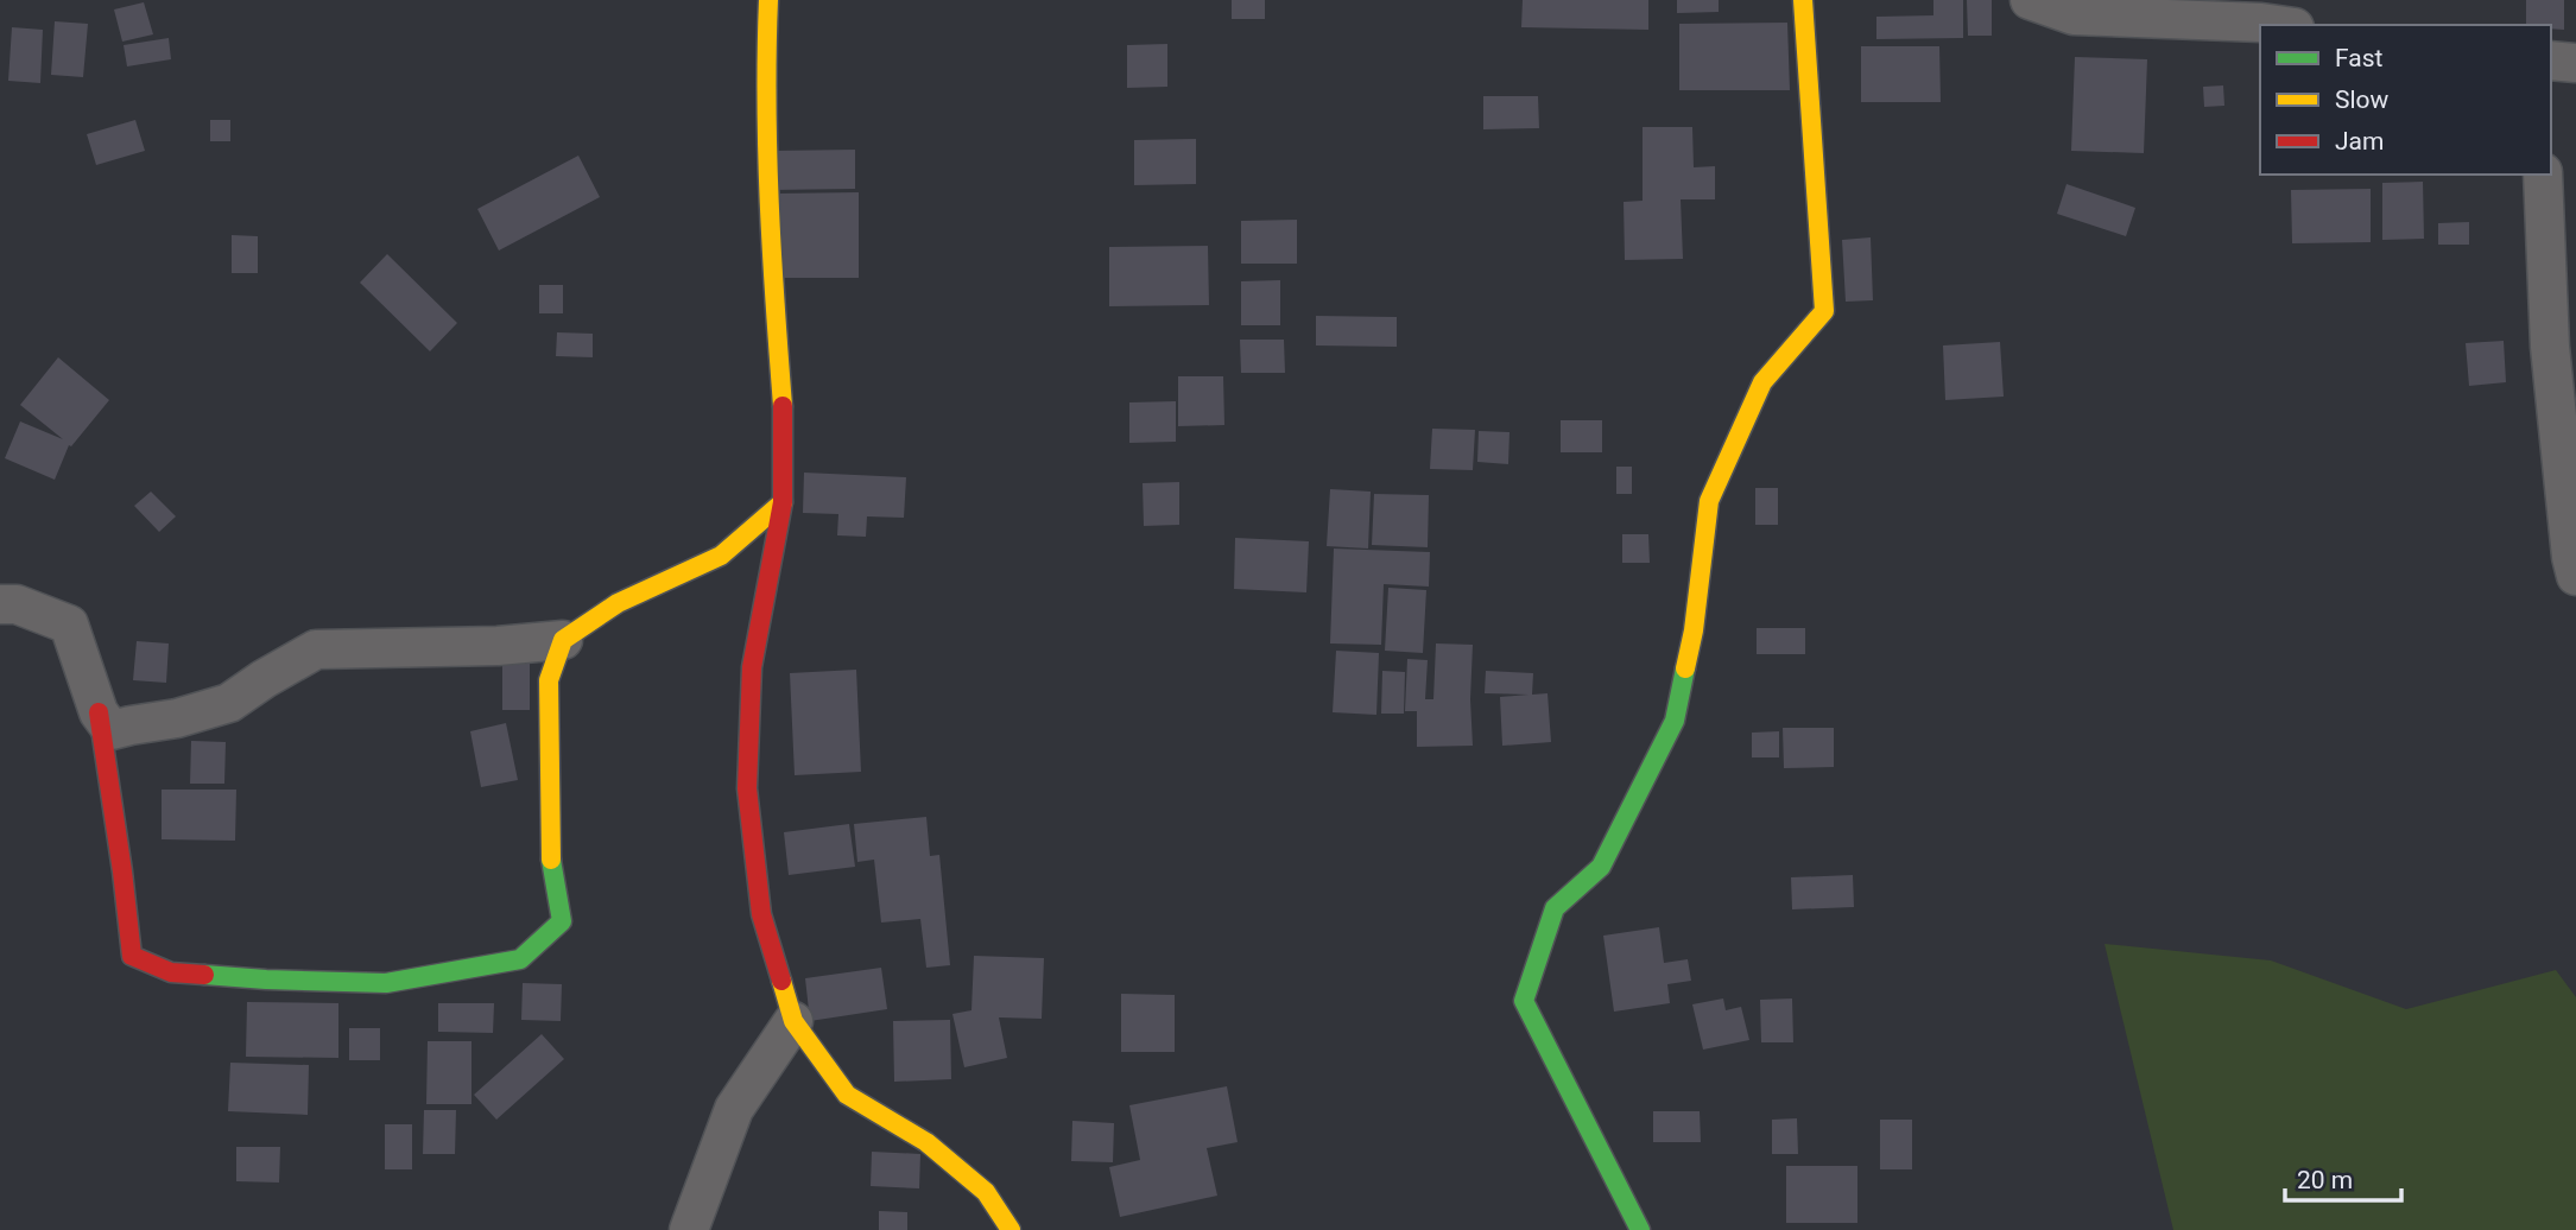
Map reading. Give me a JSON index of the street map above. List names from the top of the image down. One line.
{"legend":["Fast","Slow","Jam"],"scale_bar":"20 m"}
